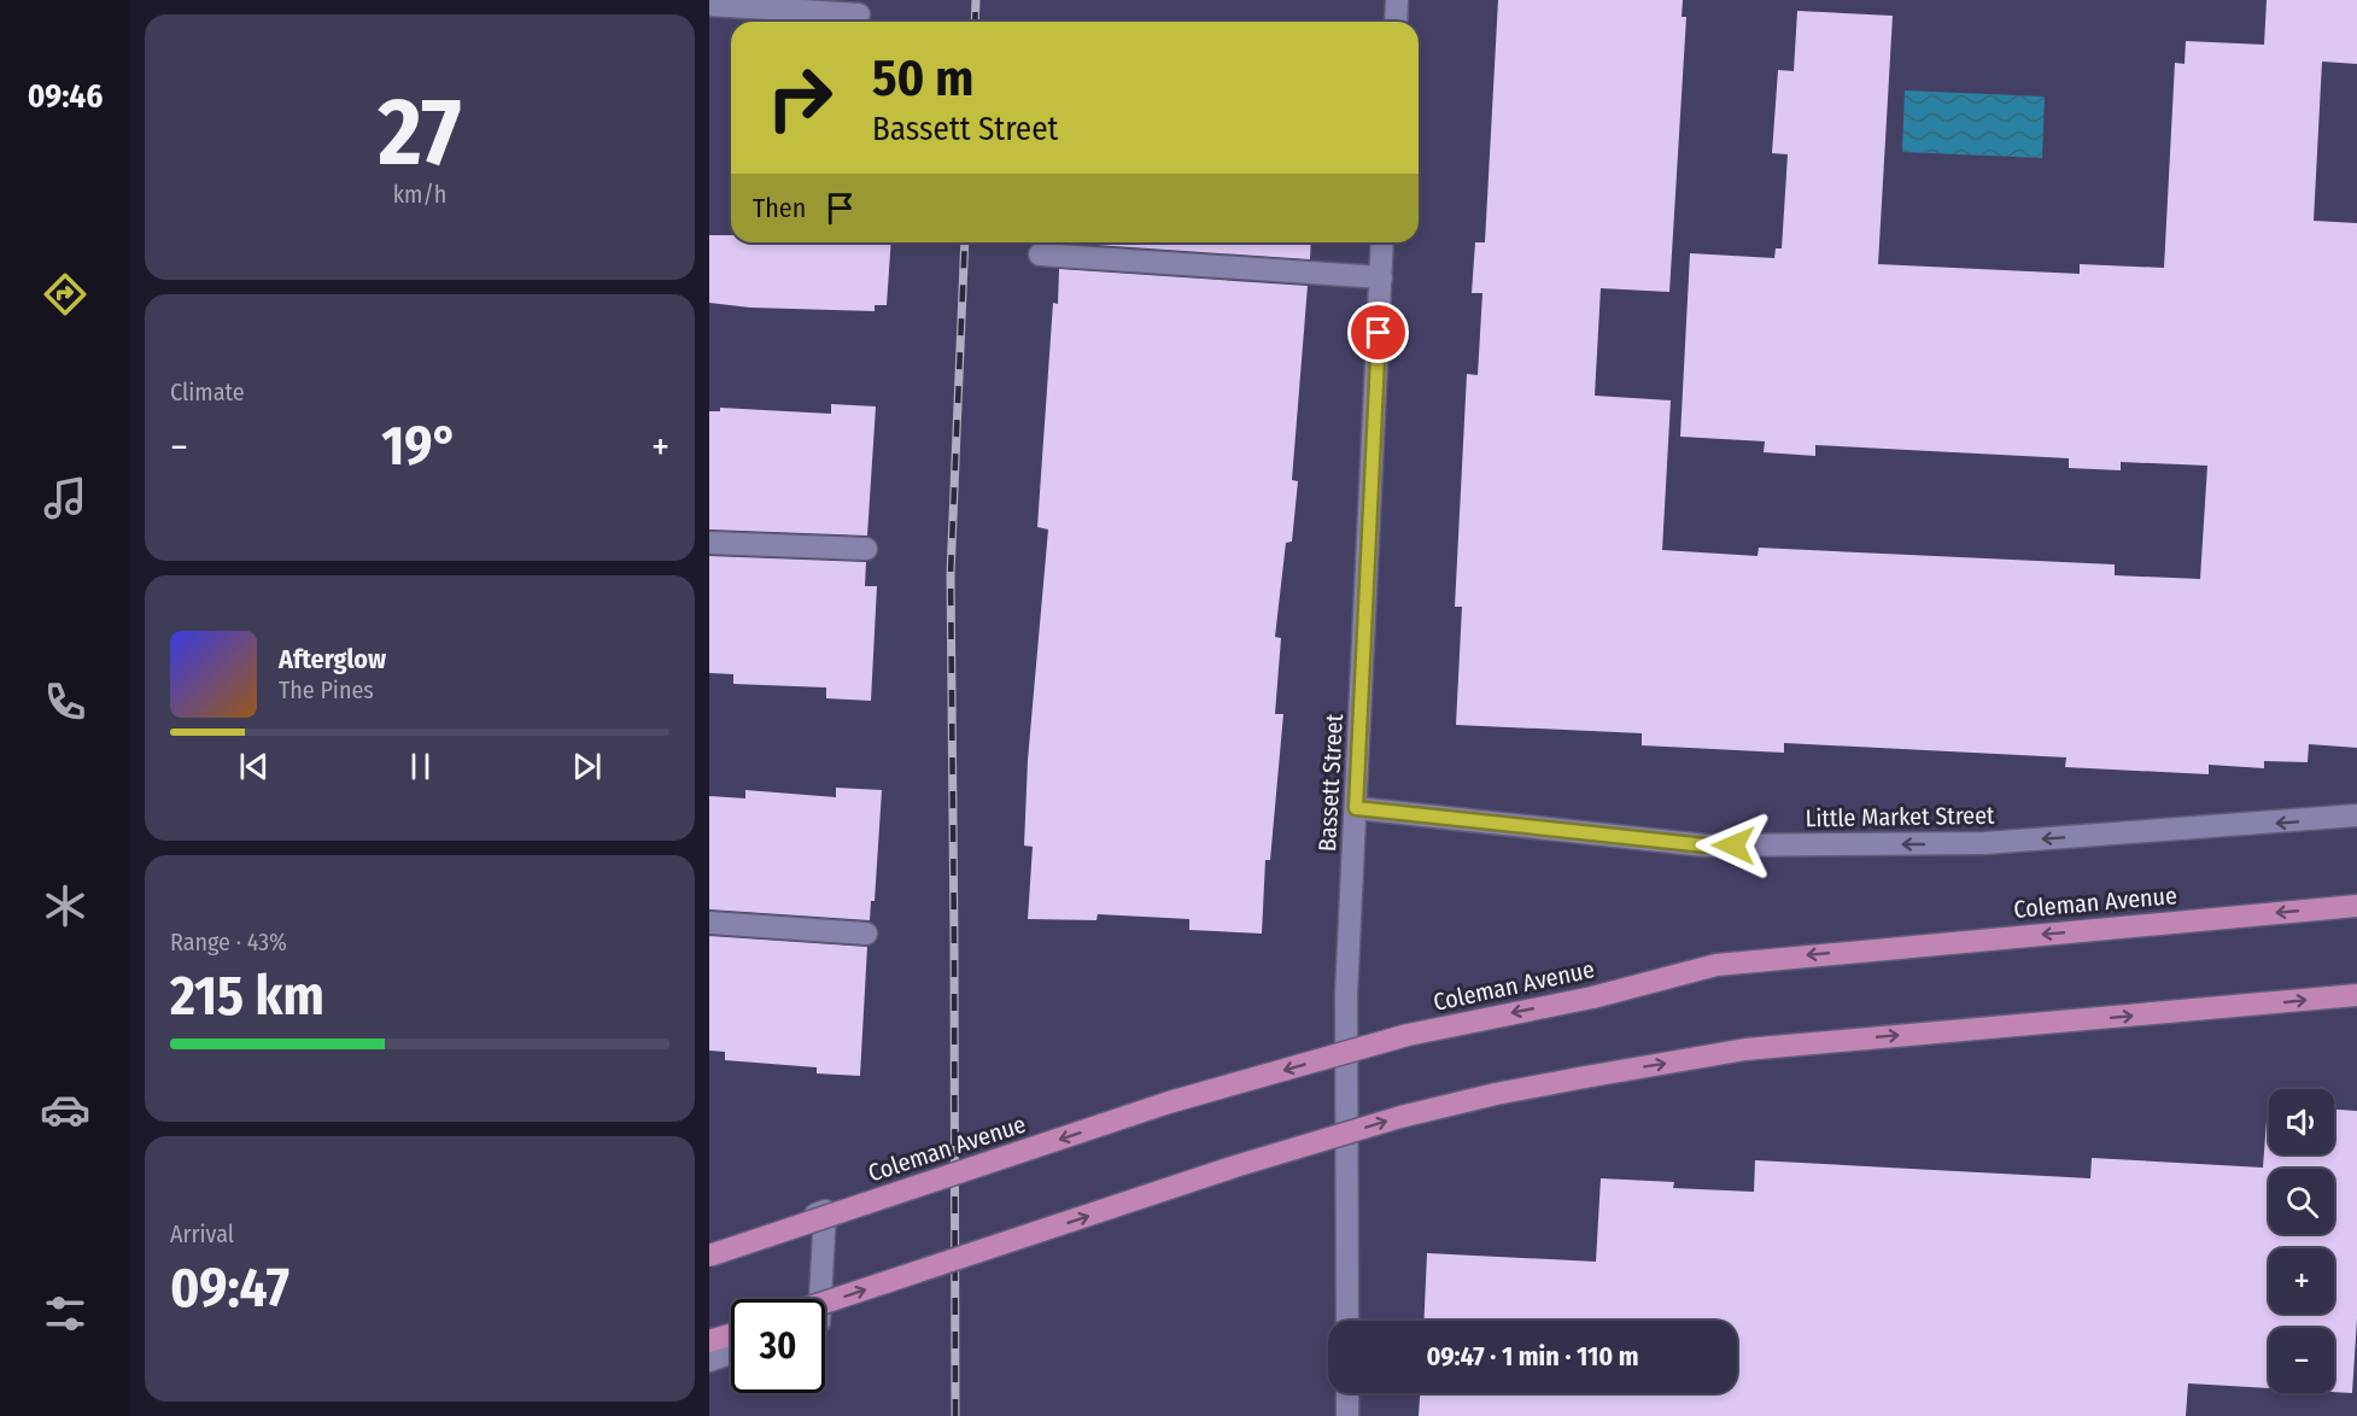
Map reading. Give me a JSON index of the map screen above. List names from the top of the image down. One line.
{"streets":{"main road":["Coleman Avenue"],"street":["Bassett Street","Little Market Street"]},"crossings":[["Bassett Street","Little Market Street"]],"one_way":["Little Market Street"],"page":{"tabs":"09:46","tile":[["27","km/h"],"Climate",["Range · 43%","215 km"],["Arrival","09:47"]],"turn":["50 m","Bassett Street"],"then":"Then","heat":["−","19°","+"],"song":["Afterglow","The Pines"],"map_buttons":["+","−"],"limit":"30","trip":"09:47 · 1 min · 110 m"}}
